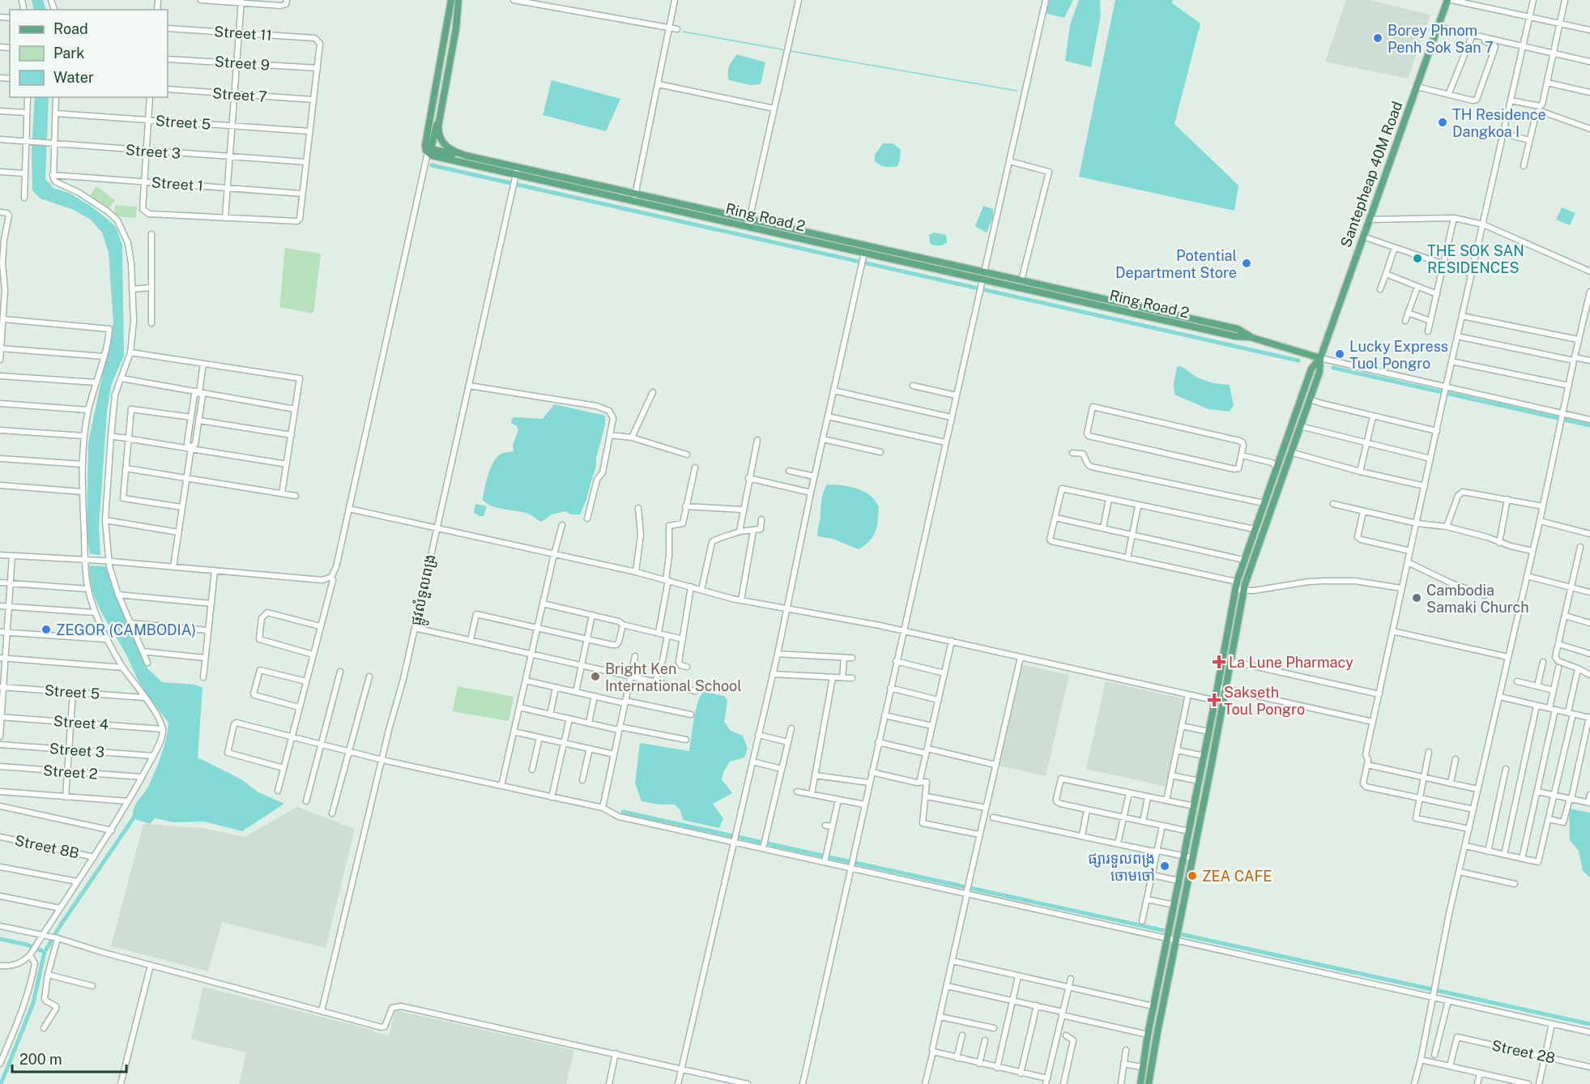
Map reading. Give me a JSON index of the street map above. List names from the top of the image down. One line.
{"streets":{"main road":["Santepheap 40M Road","Ring Road 2"],"street":["Street 11","Street 9","Street 7","Street 5","Street 3","Street 1","ផ្លូវលំទួលពង្រ","Street 4","Street 2","Street 8B","Street 28"]},"crossings":[["Street 11","Street 9"],["Santepheap 40M Road","Ring Road 2"],["Ring Road 2","ផ្លូវលំទួលពង្រ"]],"places":{"other":["Borey Phnom Penh Sok San 7","TH Residence Dangkoa I","THE SOK SAN RESIDENCES","Potential Department Store","Lucky Express Tuol Pongro","Cambodia Samaki Church","ZEGOR (CAMBODIA)","Bright Ken International School","ផ្សារទួលពង្រ ចោមចៅ","ZEA CAFE"],"health":["La Lune Pharmacy","Sakseth Toul Pongro"]},"legend":["Road","Park","Water"],"scale_bar":"200 m"}
